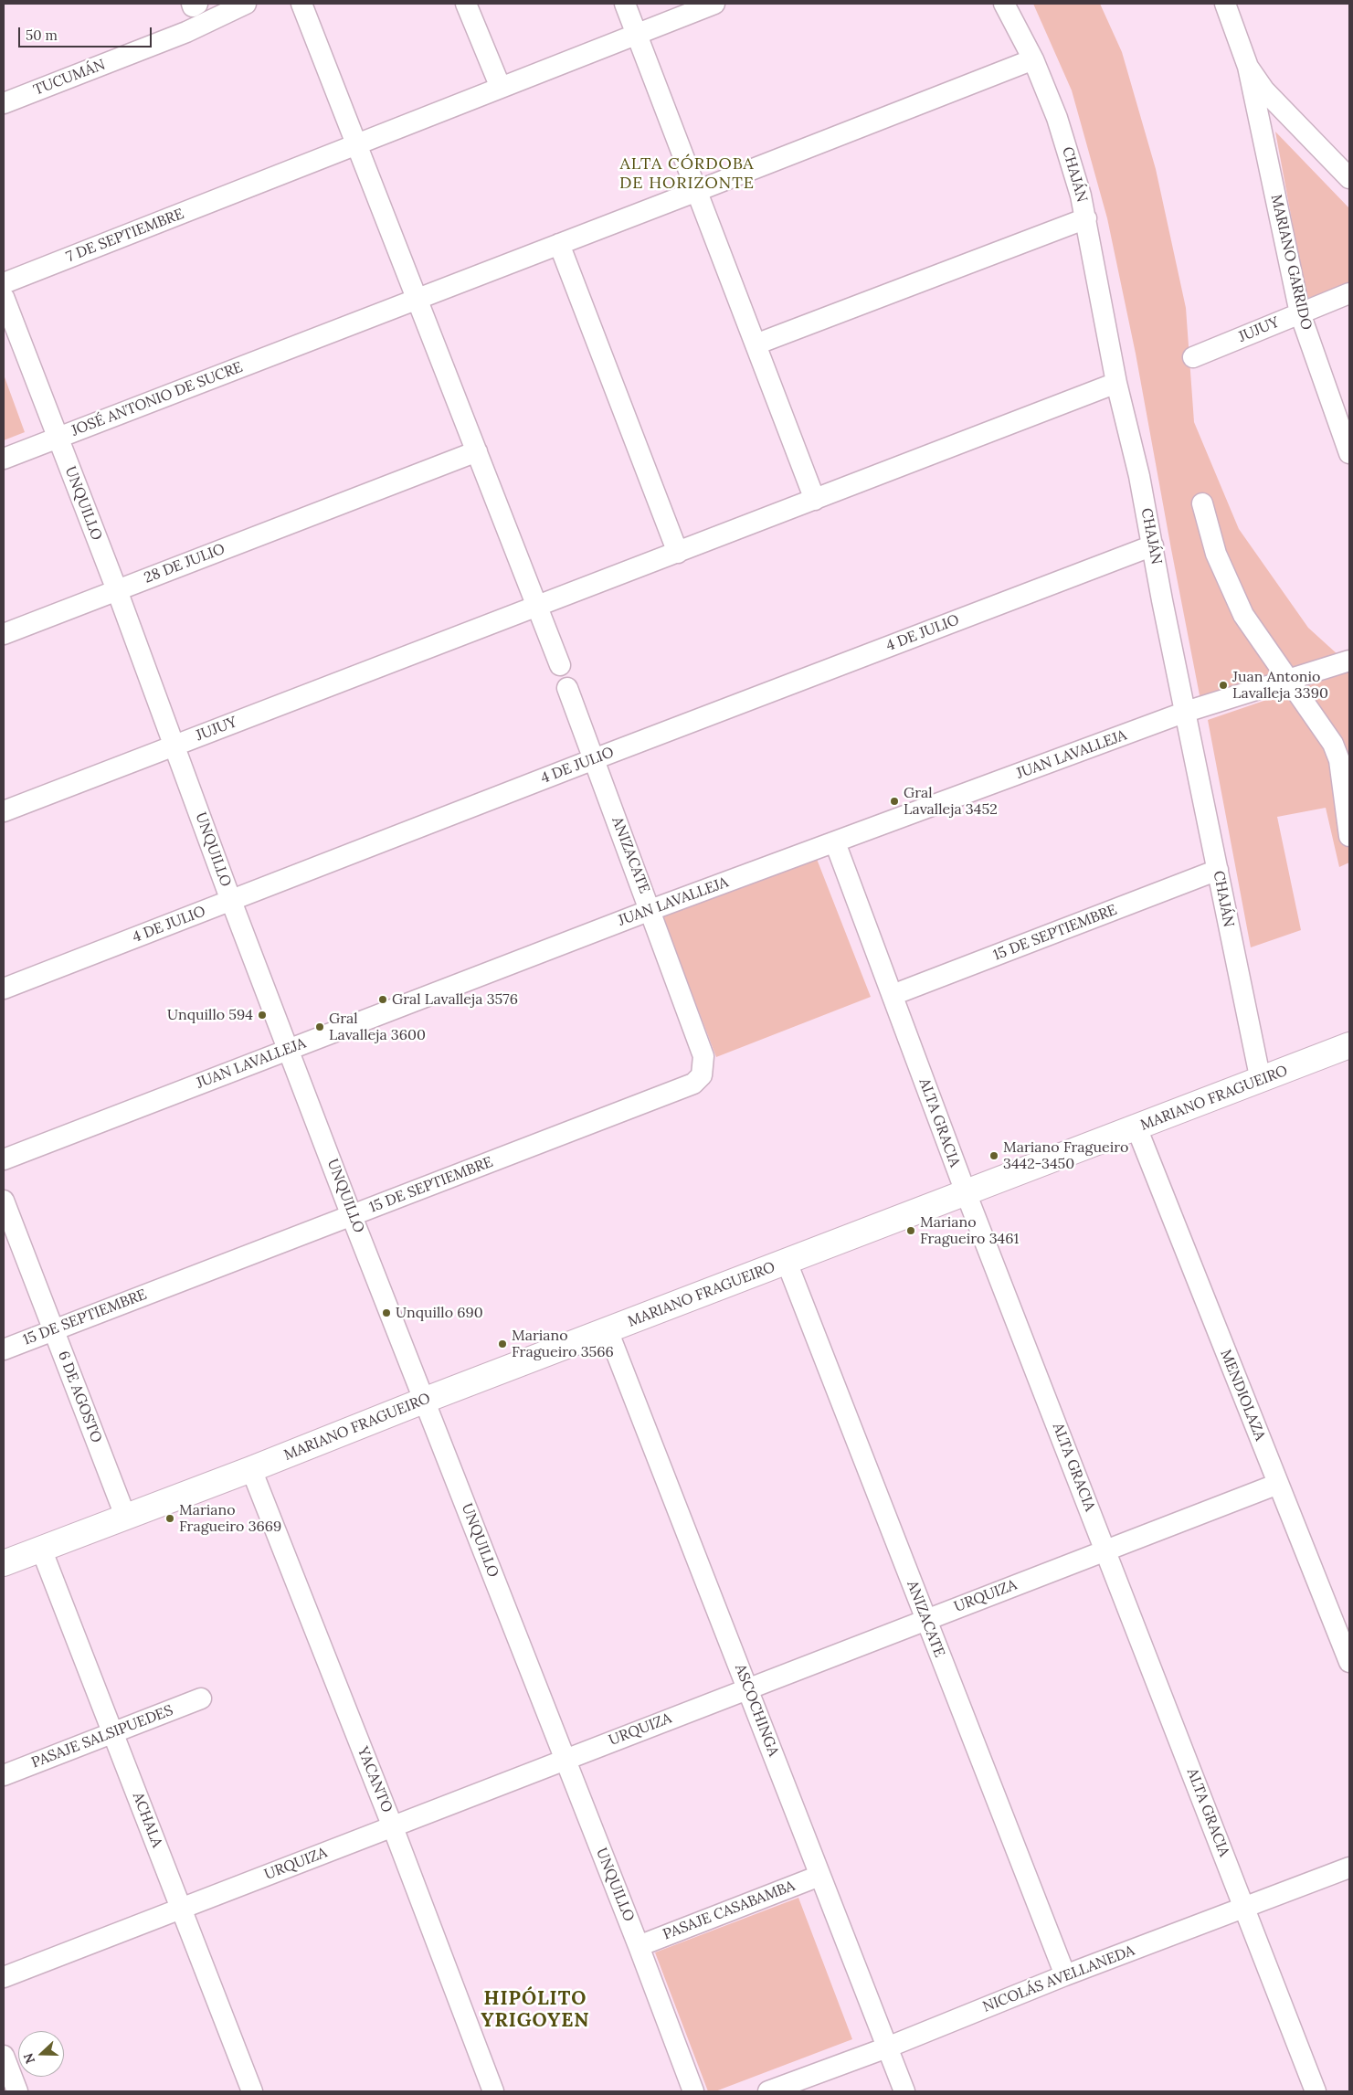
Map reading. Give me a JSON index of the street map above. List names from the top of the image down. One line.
{"streets":{"main road":["MARIANO FRAGUEIRO"],"street":["TUCUMÁN","CHAJÁN","7 DE SEPTIEMBRE","MARIANO GARRIDO","JUJUY","JOSÉ ANTONIO DE SUCRE","UNQUILLO","28 DE JULIO","4 DE JULIO","JUAN LAVALLEJA","ANIZACATE","15 DE SEPTIEMBRE","ALTA GRACIA","MENDIOLAZA","6 DE AGOSTO","URQUIZA","ASCOCHINGA","PASAJE SALSIPUEDES","YACANTO","ACHALA","PASAJE CASABAMBA","NICOLÁS AVELLANEDA"]},"crossings":[["CHAJÁN","JUJUY"],["CHAJÁN","JOSÉ ANTONIO DE SUCRE"],["CHAJÁN","4 DE JULIO"],["CHAJÁN","JUAN LAVALLEJA"],["CHAJÁN","15 DE SEPTIEMBRE"],["CHAJÁN","MARIANO FRAGUEIRO"],["MARIANO GARRIDO","JUJUY"],["JUJUY","UNQUILLO"],["JOSÉ ANTONIO DE SUCRE","UNQUILLO"],["UNQUILLO","28 DE JULIO"],["UNQUILLO","4 DE JULIO"],["UNQUILLO","JUAN LAVALLEJA"],["UNQUILLO","15 DE SEPTIEMBRE"],["UNQUILLO","MARIANO FRAGUEIRO"],["UNQUILLO","URQUIZA"],["UNQUILLO","PASAJE CASABAMBA"],["4 DE JULIO","ANIZACATE"],["JUAN LAVALLEJA","ANIZACATE"],["JUAN LAVALLEJA","ALTA GRACIA"],["ANIZACATE","15 DE SEPTIEMBRE"],["ANIZACATE","MARIANO FRAGUEIRO"],["ANIZACATE","URQUIZA"],["ANIZACATE","NICOLÁS AVELLANEDA"],["15 DE SEPTIEMBRE","ALTA GRACIA"],["15 DE SEPTIEMBRE","6 DE AGOSTO"],["MARIANO FRAGUEIRO","ALTA GRACIA"],["MARIANO FRAGUEIRO","MENDIOLAZA"],["MARIANO FRAGUEIRO","6 DE AGOSTO"],["MARIANO FRAGUEIRO","ASCOCHINGA"],["MARIANO FRAGUEIRO","YACANTO"],["MARIANO FRAGUEIRO","ACHALA"],["ALTA GRACIA","URQUIZA"],["ALTA GRACIA","NICOLÁS AVELLANEDA"],["MENDIOLAZA","URQUIZA"],["URQUIZA","ASCOCHINGA"],["URQUIZA","YACANTO"],["URQUIZA","ACHALA"],["ASCOCHINGA","PASAJE CASABAMBA"],["ASCOCHINGA","NICOLÁS AVELLANEDA"],["PASAJE SALSIPUEDES","ACHALA"]],"districts":["ALTA CÓRDOBA DE HORIZONTE","HIPÓLITO YRIGOYEN"],"places":["Juan Antonio Lavalleja 3390","Gral Lavalleja 3452","Gral Lavalleja 3576","Unquillo 594","Gral Lavalleja 3600","Mariano Fragueiro 3442-3450","Mariano Fragueiro 3461","Unquillo 690","Mariano Fragueiro 3566","Mariano Fragueiro 3669"],"scale_bar":"50 m","north":"left"}
